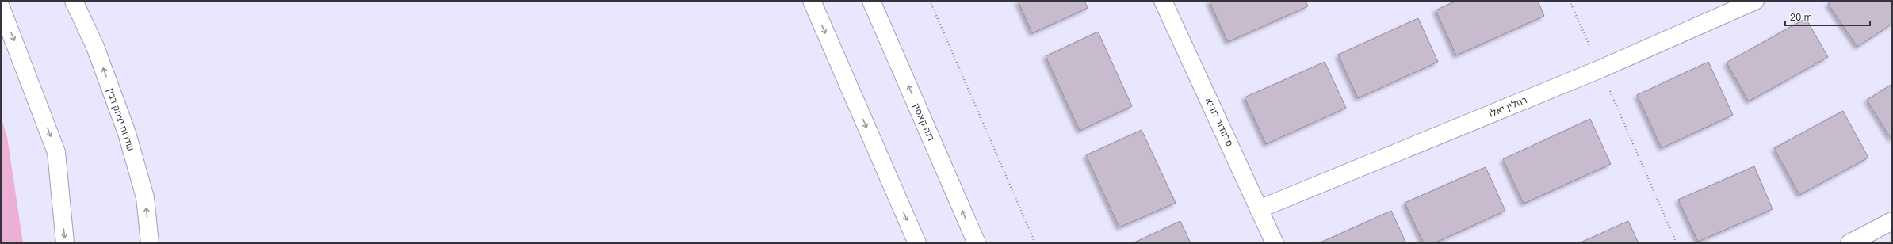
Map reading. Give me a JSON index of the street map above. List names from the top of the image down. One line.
{"streets":{"street":["רוזלין יאלו","שדרות יצחק רבין","רנה קאסין","סלוודור לוריא"]},"crossings":[["רוזלין יאלו","סלוודור לוריא"]],"scale_bar":"20 m"}
